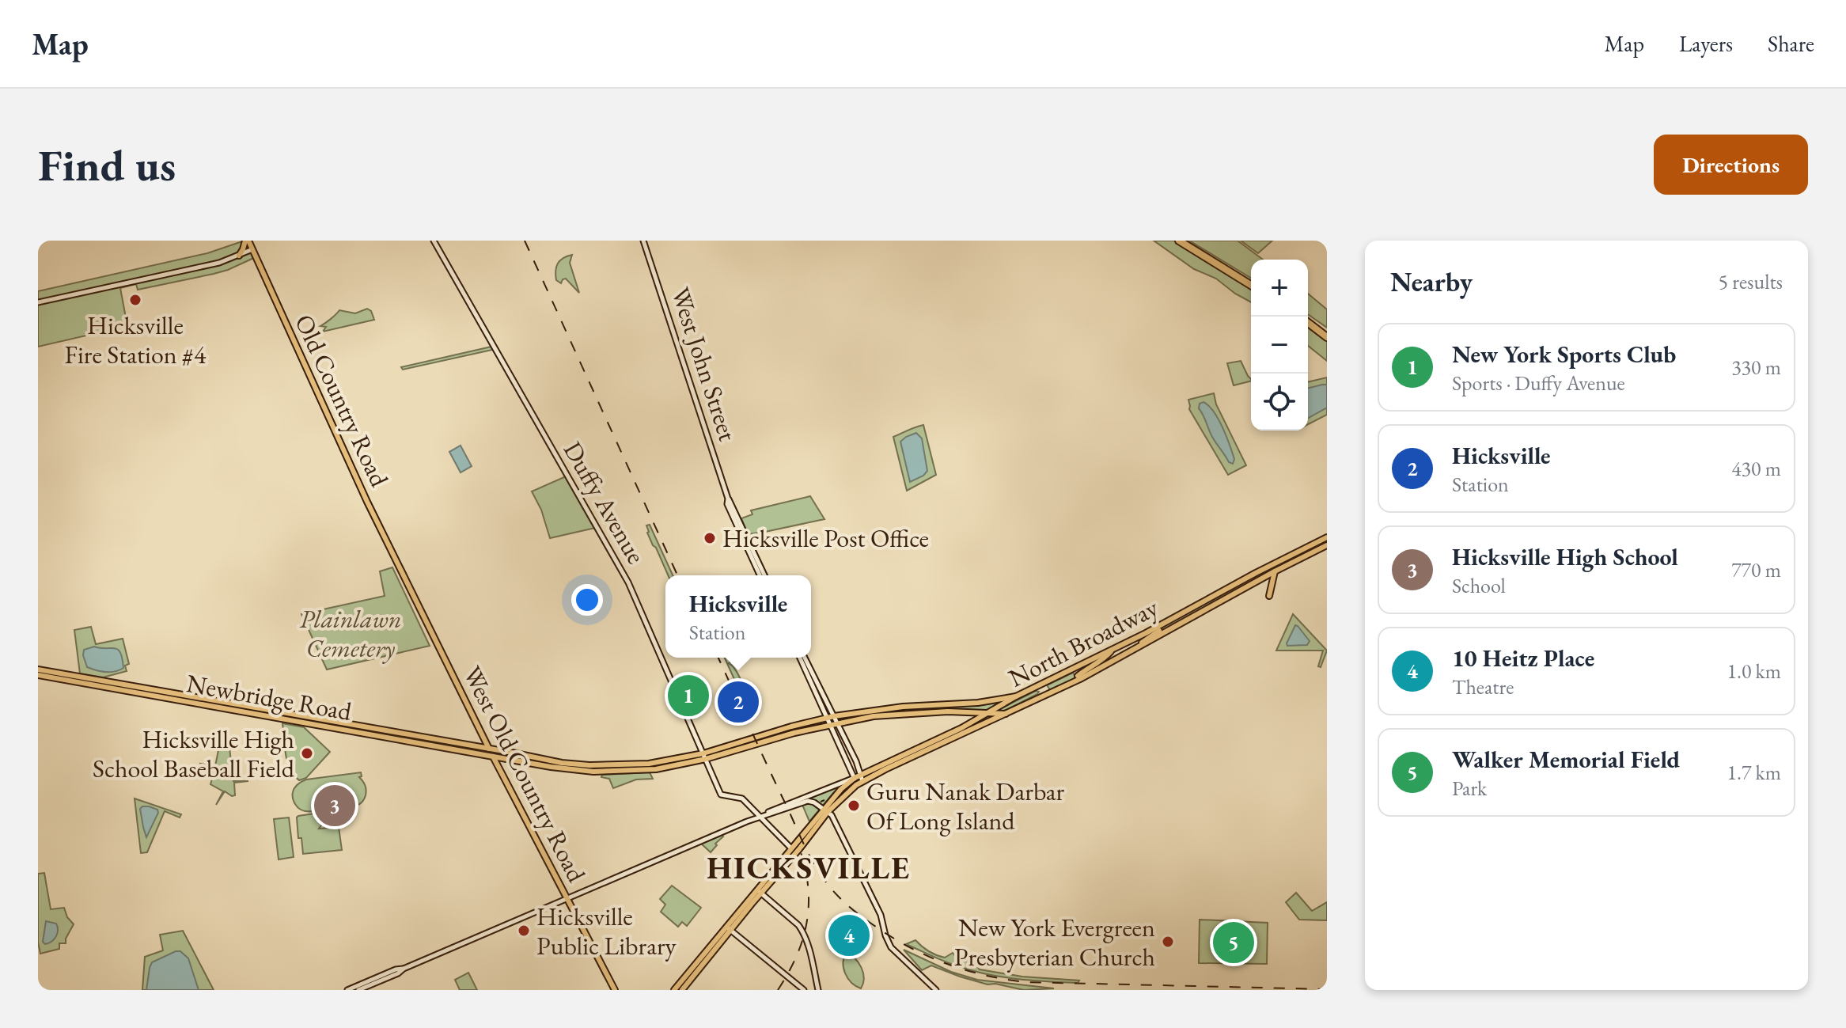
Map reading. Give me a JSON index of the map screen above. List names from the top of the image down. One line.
{"streets":{"main road":["West John Street","Old Country Road","Duffy Avenue","North Broadway","Newbridge Road","West Old Country Road"]},"crossings":[["Old Country Road","West Old Country Road"],["Newbridge Road","West Old Country Road"]],"districts":["HICKSVILLE"],"parks":["Plainlawn Cemetery"],"places":["Hicksville Fire Station #4","Hicksville Post Office","Hicksville High School Baseball Field","Guru Nanak Darbar Of Long Island","Hicksville Public Library","New York Evergreen Presbyterian Church"],"page":{"header":"Map","nav":["Map","Layers","Share"],"buttons":"Directions","title":"Find us","heading":["Nearby","5 results"],"map_buttons":["+","−"],"list":[{"mark":"1","name":"New York Sports Club","note":"Sports · Duffy Avenue","value":"330 m"},{"mark":"2","name":"Hicksville","note":"Station","value":"430 m"},{"mark":"3","name":"Hicksville High School","note":"School","value":"770 m"},{"mark":"4","name":"10 Heitz Place","note":"Theatre","value":"1.0 km"},{"mark":"5","name":"Walker Memorial Field","note":"Park","value":"1.7 km"}],"popup":["Hicksville","Station"],"pins":["1","2","3","4","5"]}}
